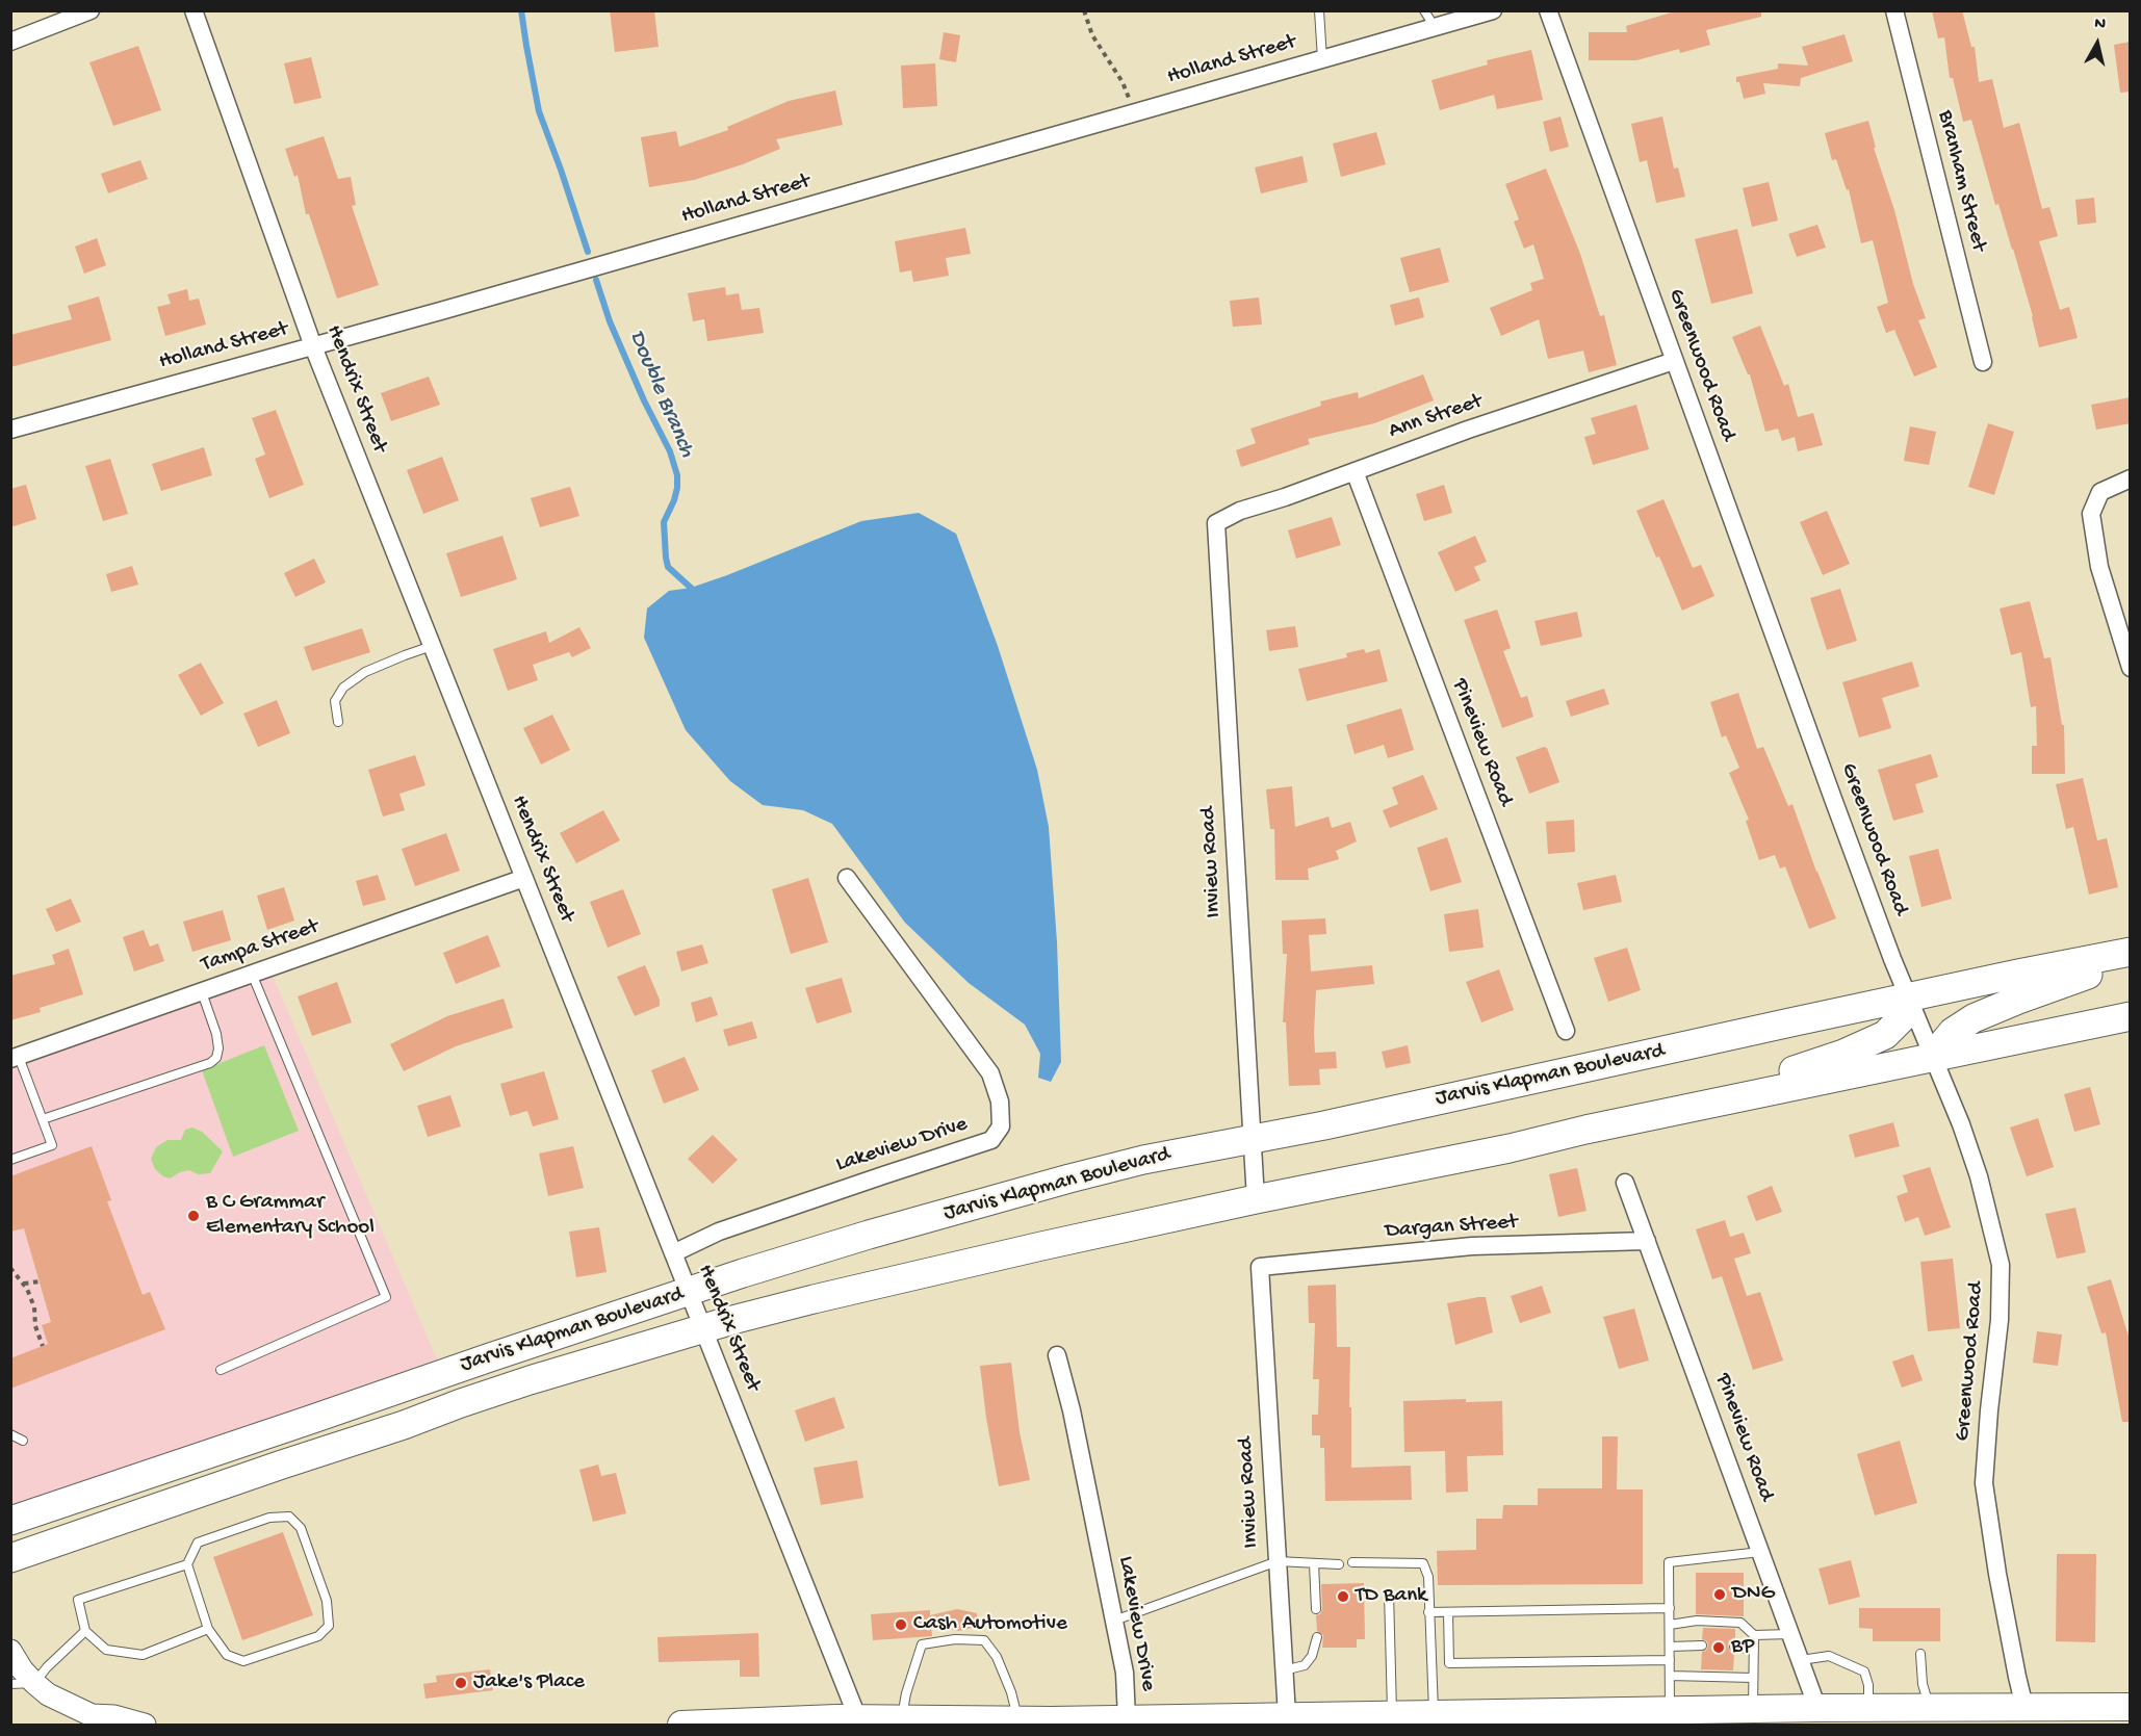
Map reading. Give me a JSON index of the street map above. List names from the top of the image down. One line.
{"streets":{"highway":["Jarvis Klapman Boulevard"],"street":["Holland Street","Branham Street","Greenwood Road","Hendrix Street","Ann Street","Pineview Road","Inview Road","Tampa Street","Lakeview Drive","Dargan Street"]},"crossings":[["Holland Street","Hendrix Street"],["Greenwood Road","Ann Street"],["Greenwood Road","Jarvis Klapman Boulevard"],["Hendrix Street","Tampa Street"],["Hendrix Street","Jarvis Klapman Boulevard"],["Hendrix Street","Lakeview Drive"],["Ann Street","Pineview Road"],["Ann Street","Inview Road"],["Pineview Road","Dargan Street"],["Inview Road","Jarvis Klapman Boulevard"],["Inview Road","Dargan Street"]],"water":["Double Branch"],"places":["B C Grammar Elementary School","DNG","TD Bank","Cash Automotive","BP","Jake's Place"],"north":"top"}
